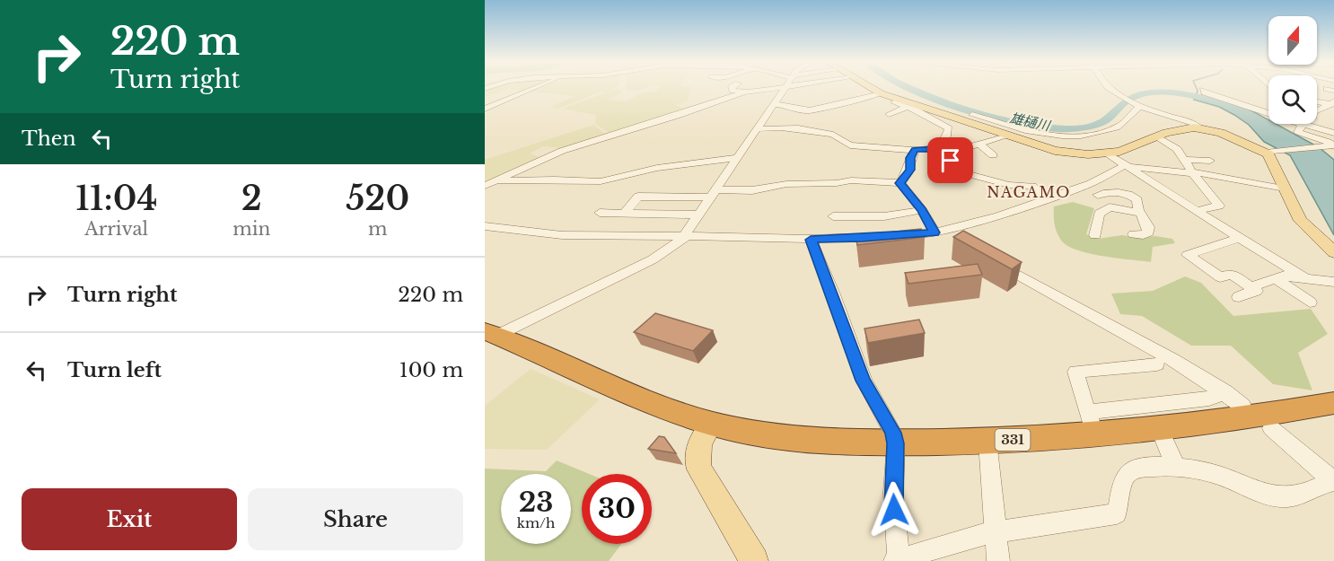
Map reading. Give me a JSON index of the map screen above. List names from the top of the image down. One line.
{"streets":{"highway":["331"]},"districts":["NAGAMO"],"water":["雄樋川"],"north":"top","page":{"turn":["220 m","Turn right"],"then":"Then","eta":["11:04","Arrival","2","min","520","m"],"list":[{"name":"Turn right","value":"220 m"},{"name":"Turn left","value":"100 m"}],"speed":"23 km/h","limit":"30","buttons":["Exit","Share"]}}
